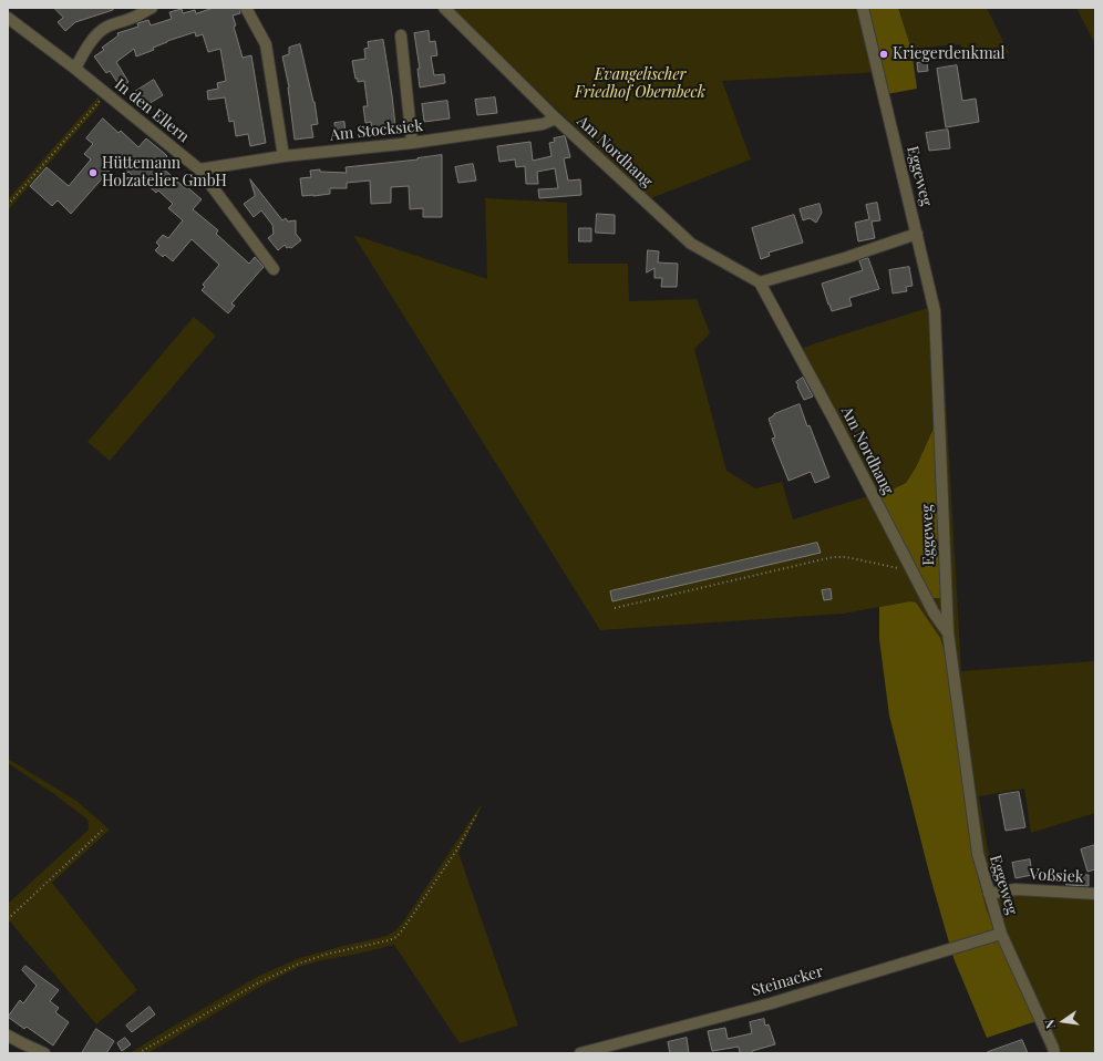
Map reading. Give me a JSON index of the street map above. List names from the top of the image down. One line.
{"streets":{"street":["In den Ellern","Am Stocksiek","Am Nordhang","Eggeweg","Voßsiek","Steinacker"]},"crossings":[["In den Ellern","Am Stocksiek"],["Am Stocksiek","Am Nordhang"],["Am Nordhang","Eggeweg"],["Eggeweg","Voßsiek"],["Eggeweg","Steinacker"]],"parks":["Evangelischer Friedhof Obernbeck"],"places":["Kriegerdenkmal","Hüttemann Holzatelier GmbH"],"north":"left"}
